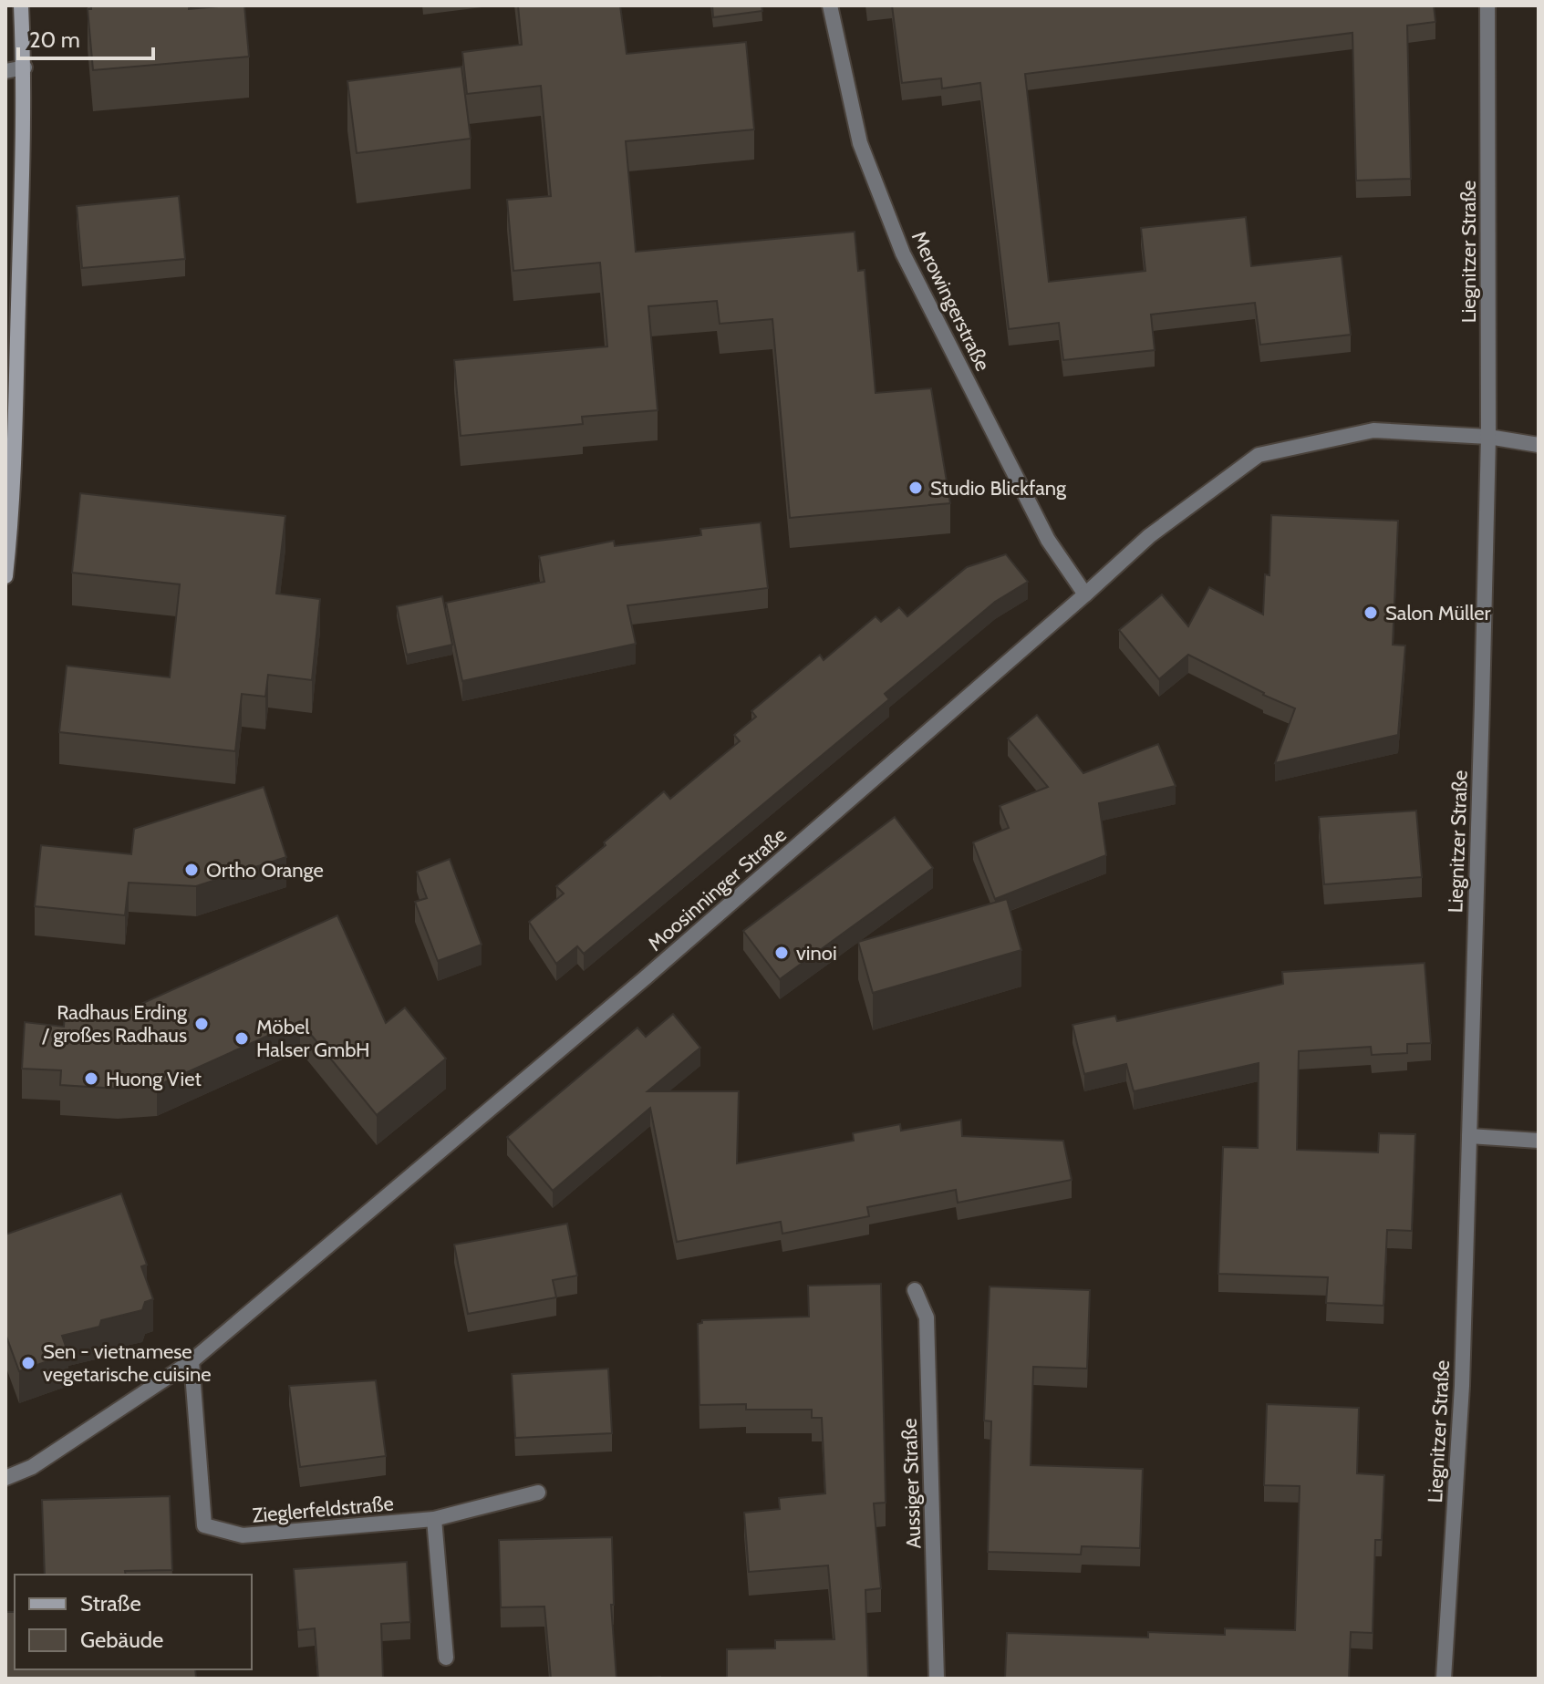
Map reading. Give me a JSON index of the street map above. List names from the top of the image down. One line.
{"streets":{"street":["Liegnitzer Straße","Merowingerstraße","Moosinninger Straße","Aussiger Straße","Zieglerfeldstraße"]},"crossings":[["Liegnitzer Straße","Moosinninger Straße"],["Merowingerstraße","Moosinninger Straße"],["Moosinninger Straße","Zieglerfeldstraße"]],"places":["Studio Blickfang","Salon Müller","Ortho Orange","vinoi","Radhaus Erding / großes Radhaus","Möbel Halser GmbH","Huong Viet","Sen - vietnamese vegetarische cuisine"],"legend":["Straße","Gebäude"],"scale_bar":"20 m"}
